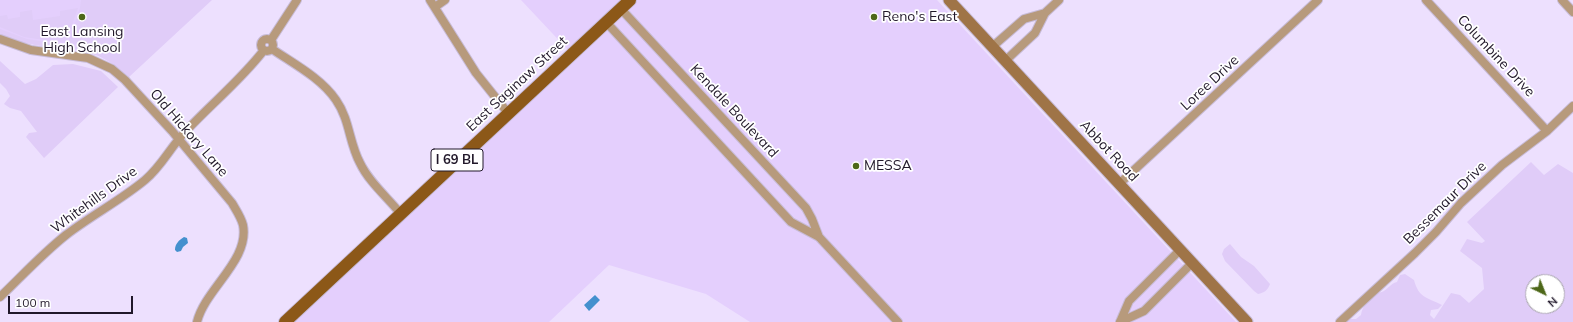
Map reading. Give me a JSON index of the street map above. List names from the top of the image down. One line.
{"streets":{"main road":["East Saginaw Street","Abbot Road","I 69 BL"],"street":["Columbine Drive","Loree Drive","Kendale Boulevard","Old Hickory Lane","Whitehills Drive","Bessemaur Drive"]},"crossings":[["Columbine Drive","Bessemaur Drive"],["Loree Drive","Abbot Road"],["East Saginaw Street","Kendale Boulevard"],["Old Hickory Lane","Whitehills Drive"]],"places":["East Lansing High School","Reno's East","MESSA"],"scale_bar":"100 m","north":"bottom right"}
